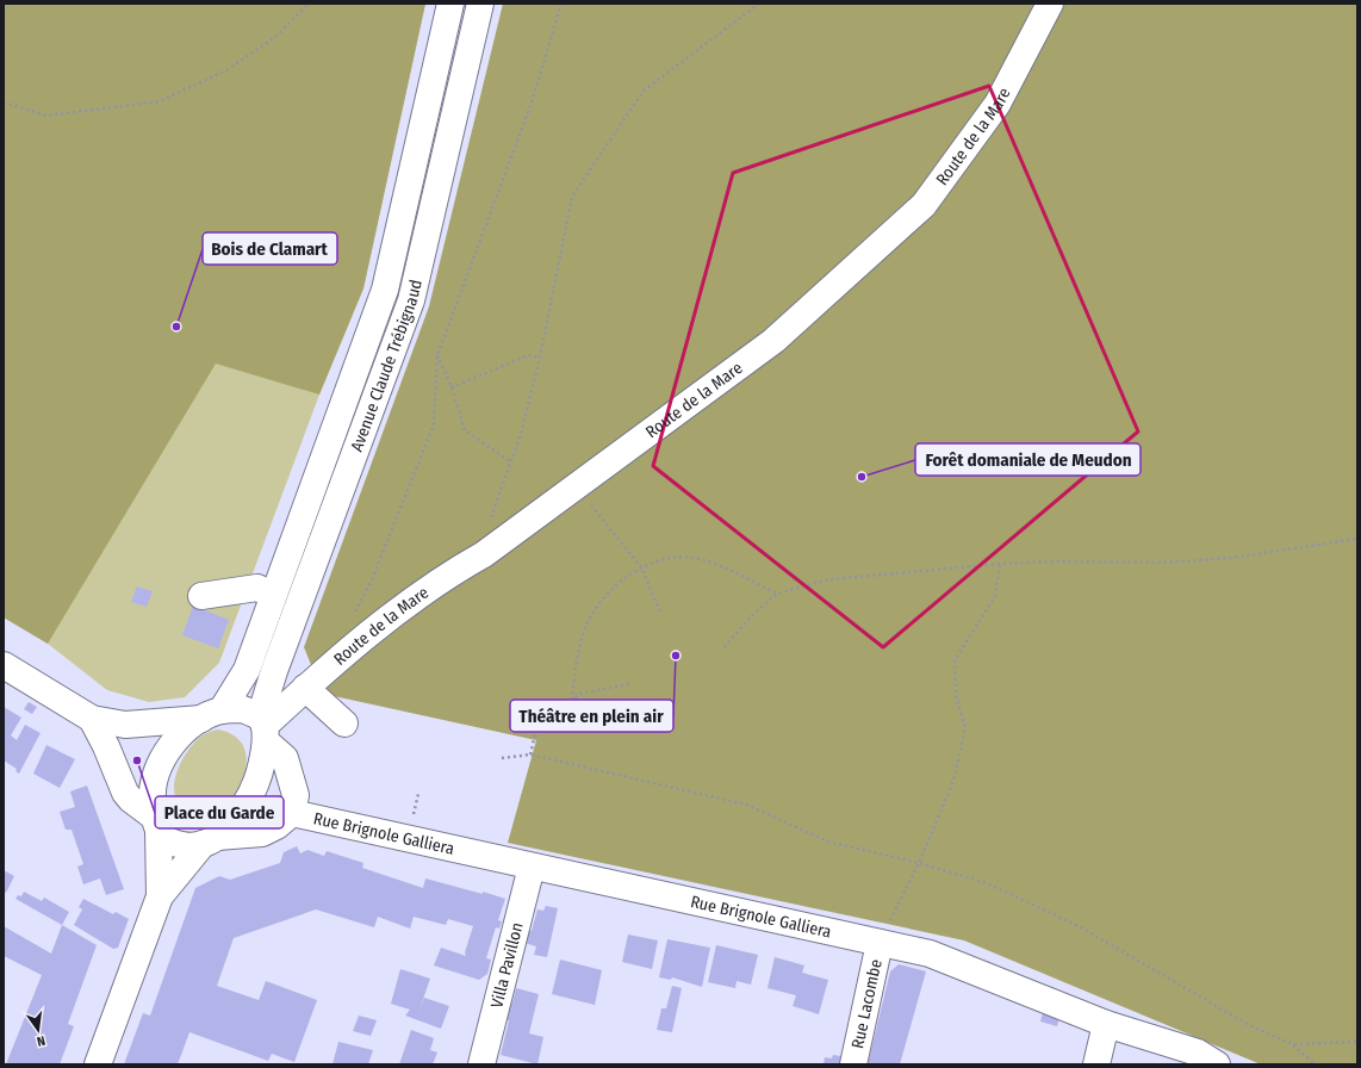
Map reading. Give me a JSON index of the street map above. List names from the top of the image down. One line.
{"streets":{"street":["Route de la Mare","Avenue Claude Trébignaud","Rue Brignole Galliera","Villa Pavillon","Rue Lacombe"]},"crossings":[["Route de la Mare","Avenue Claude Trébignaud"],["Rue Brignole Galliera","Villa Pavillon"],["Rue Brignole Galliera","Rue Lacombe"]],"places":["Bois de Clamart","Forêt domaniale de Meudon","Théâtre en plein air","Place du Garde"],"north":"bottom"}
